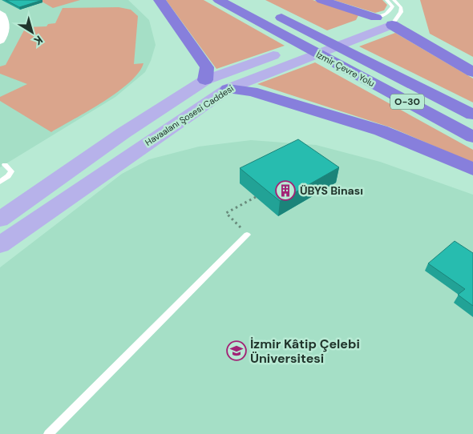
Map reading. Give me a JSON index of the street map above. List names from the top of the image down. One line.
{"streets":{"highway":["İzmir Çevre Yolu","O-30"],"main road":["Havaalanı Şosesi Caddesi"]},"places":{"building":["ÜBYS Binası"],"school or university":["İzmir Kâtip Çelebi Üniversitesi"]},"north":"bottom right"}
